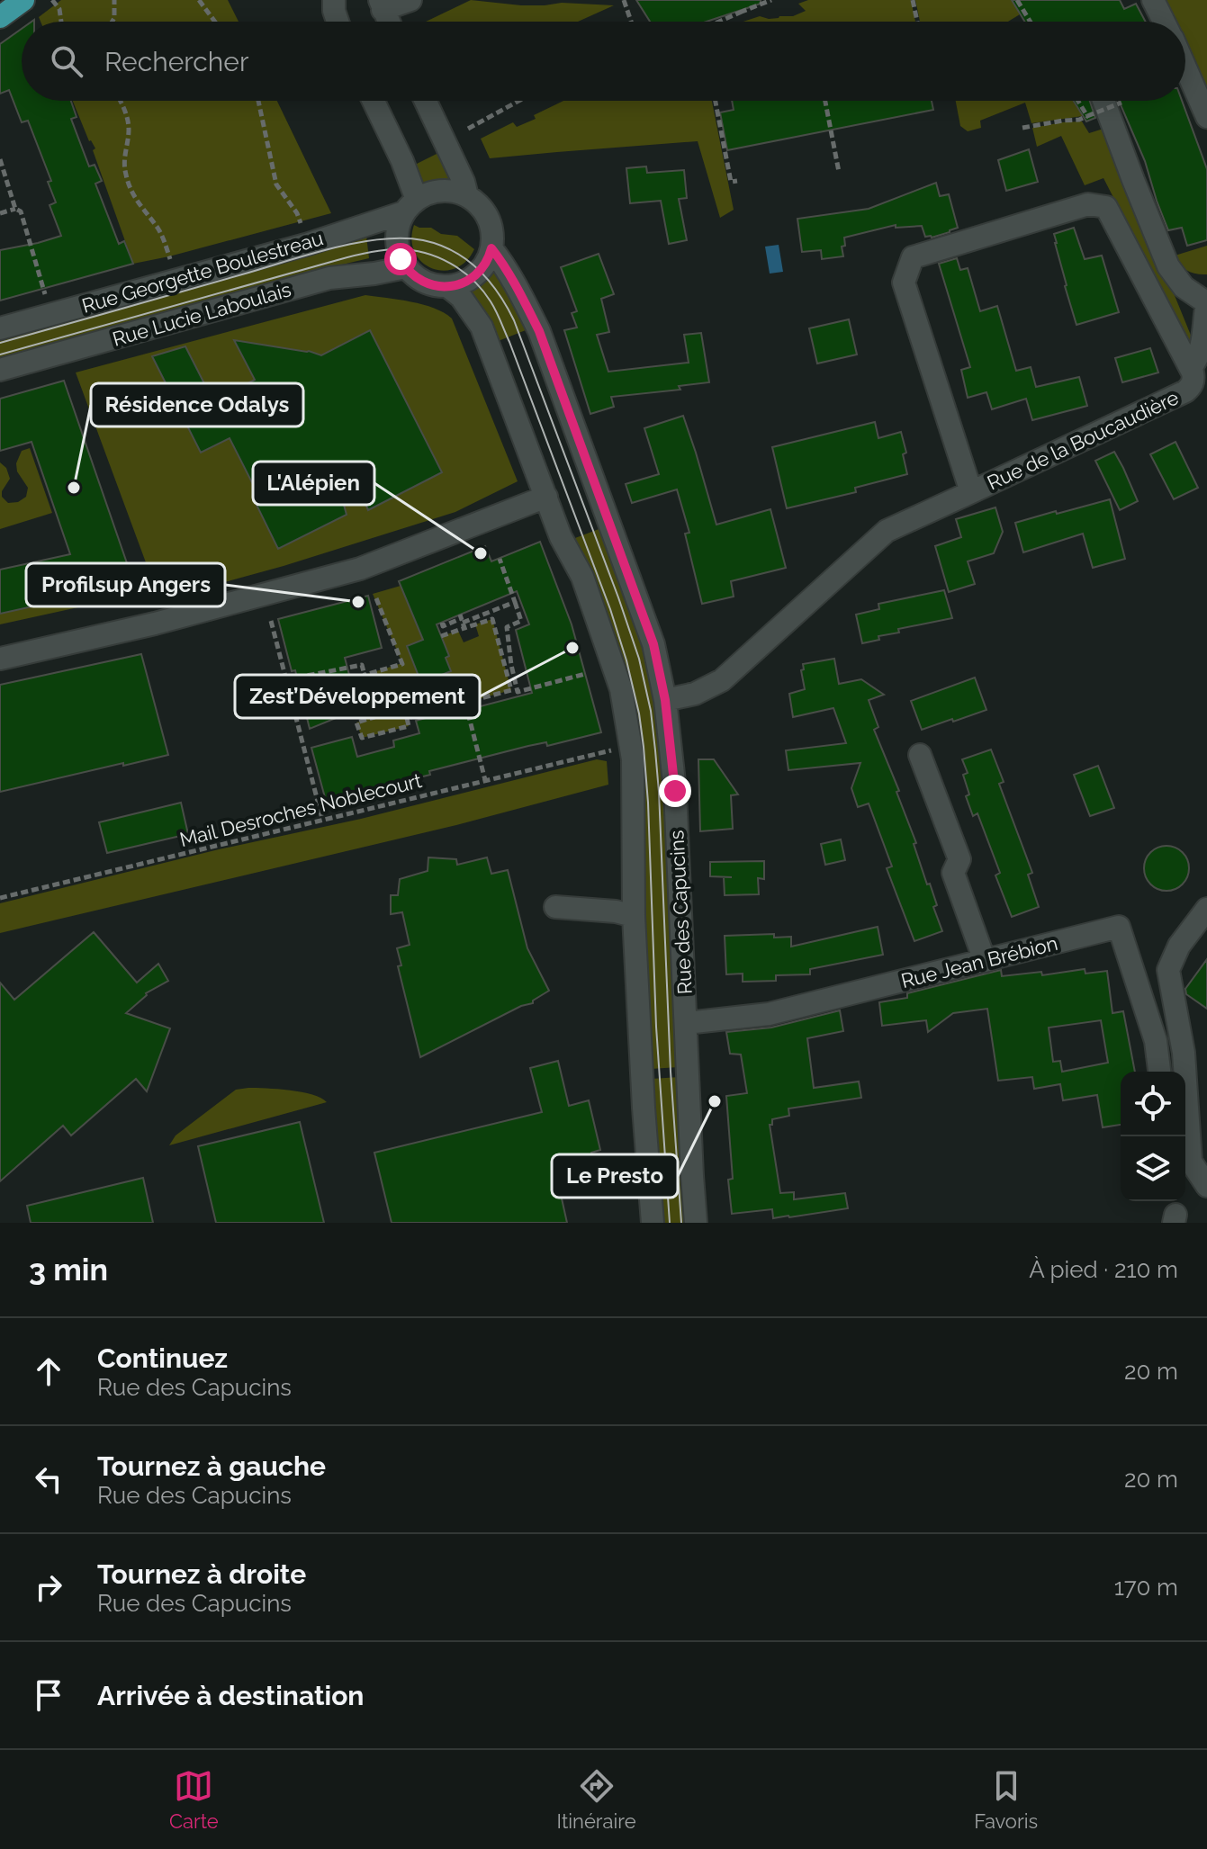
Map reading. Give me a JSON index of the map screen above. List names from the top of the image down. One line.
{"streets":{"street":["Rue Georgette Boulestreau","Rue Lucie Laboulais","Rue de la Boucaudière","Rue des Capucins","Rue Jean Brébion"],"path":["Mail Desroches Noblecourt"]},"crossings":[["Rue Georgette Boulestreau","Rue Lucie Laboulais"],["Rue Georgette Boulestreau","Rue des Capucins"],["Rue Lucie Laboulais","Rue des Capucins"],["Rue de la Boucaudière","Rue des Capucins"],["Rue des Capucins","Rue Jean Brébion"]],"places":["Résidence Odalys","L'Alépien","Profilsup Angers","Zest’Développement","Le Presto"],"page":{"search":"Rechercher","heading":["3 min","À pied · 210 m"],"list":[["Continuez","Rue des Capucins","20 m"],["Tournez à gauche","Rue des Capucins","20 m"],["Tournez à droite","Rue des Capucins","170 m"],"Arrivée à destination"],"nav":["Carte","Itinéraire","Favoris"]}}
